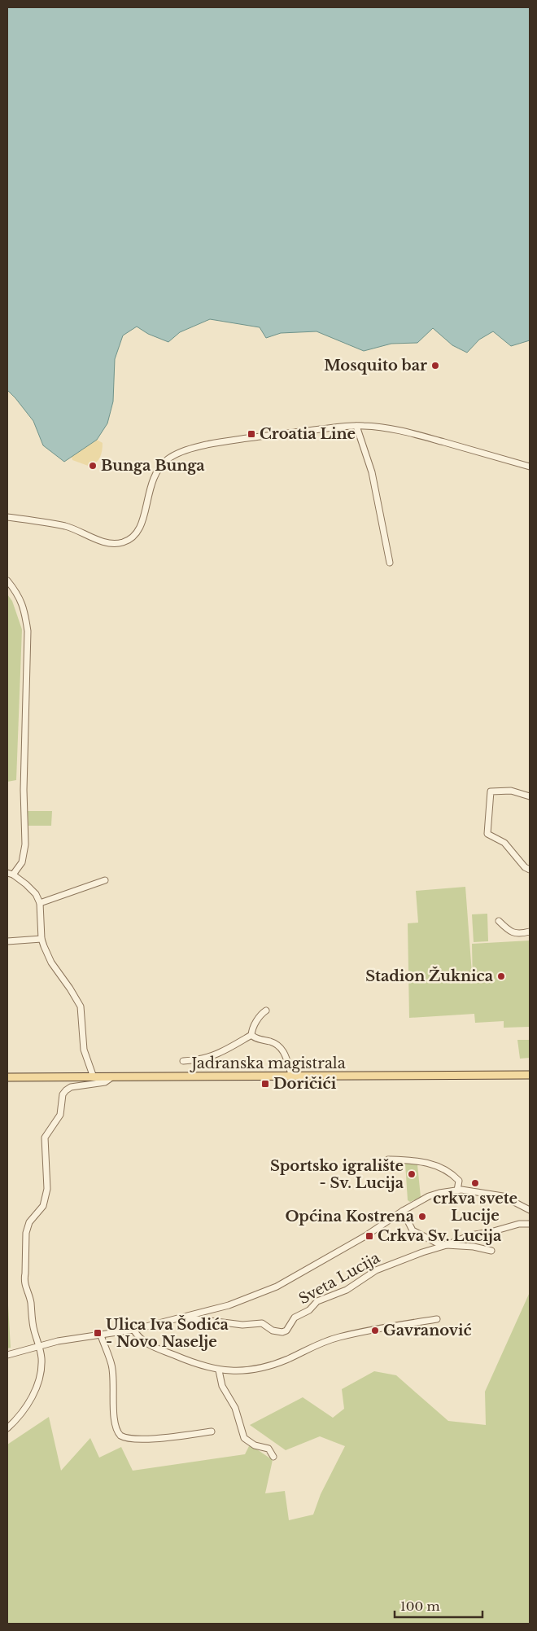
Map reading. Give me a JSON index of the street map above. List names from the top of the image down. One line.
{"streets":{"main road":["Jadranska magistrala"],"street":["Sveta Lucija"]},"places":{"other":["Mosquito bar","Bunga Bunga","Stadion Žuknica","Sportsko igralište - Sv. Lucija","crkva svete Lucije","Općina Kostrena","Gavranović"],"transit":["Croatia Line","Doričići","Crkva Sv. Lucija","Ulica Iva Šodića - Novo Naselje"]},"scale_bar":"100 m"}
